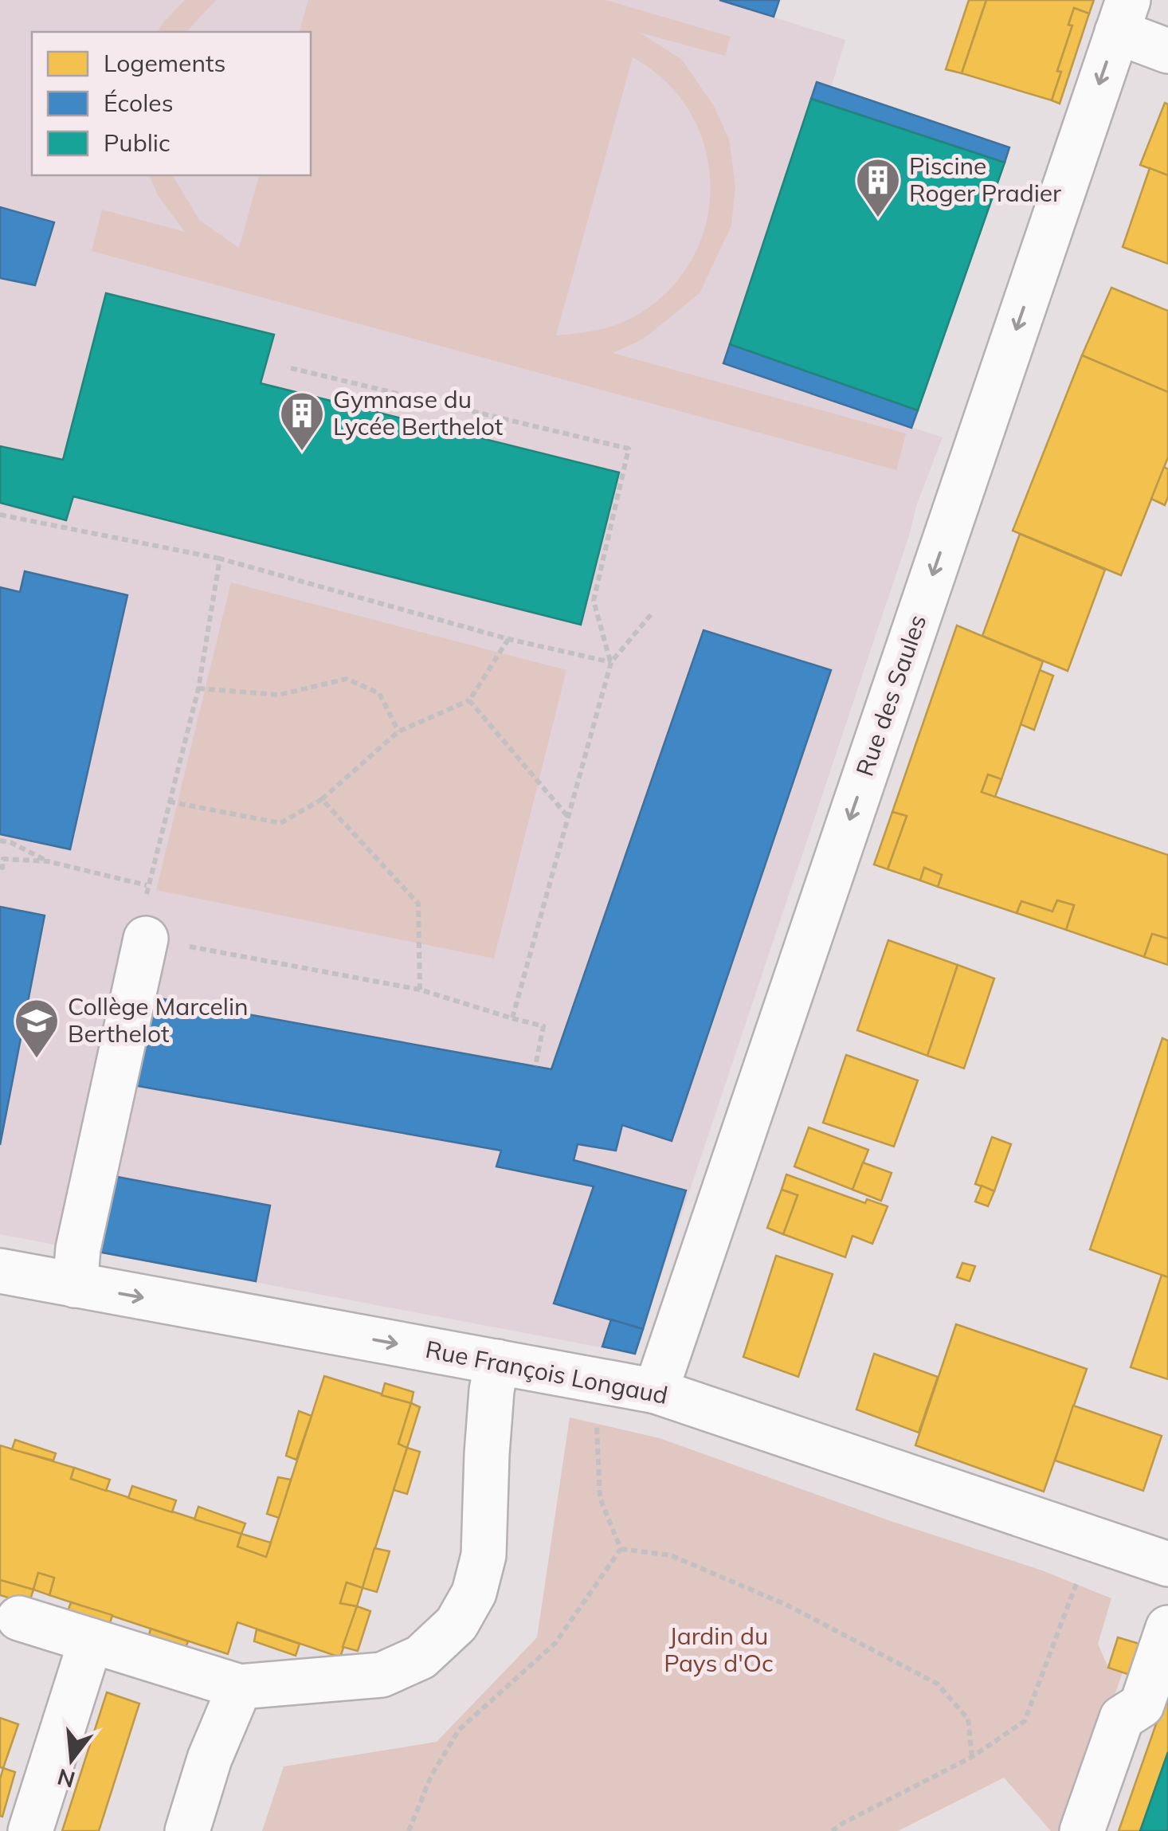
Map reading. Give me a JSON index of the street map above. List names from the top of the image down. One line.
{"streets":{"street":["Rue des Saules","Rue François Longaud"]},"crossings":[["Rue des Saules","Rue François Longaud"]],"one_way":["Rue des Saules"],"parks":["Jardin du Pays d'Oc"],"places":{"building":["Piscine Roger Pradier","Gymnase du Lycée Berthelot"],"school or university":["Collège Marcelin Berthelot"]},"legend":["Logements","Écoles","Public"],"north":"bottom"}
